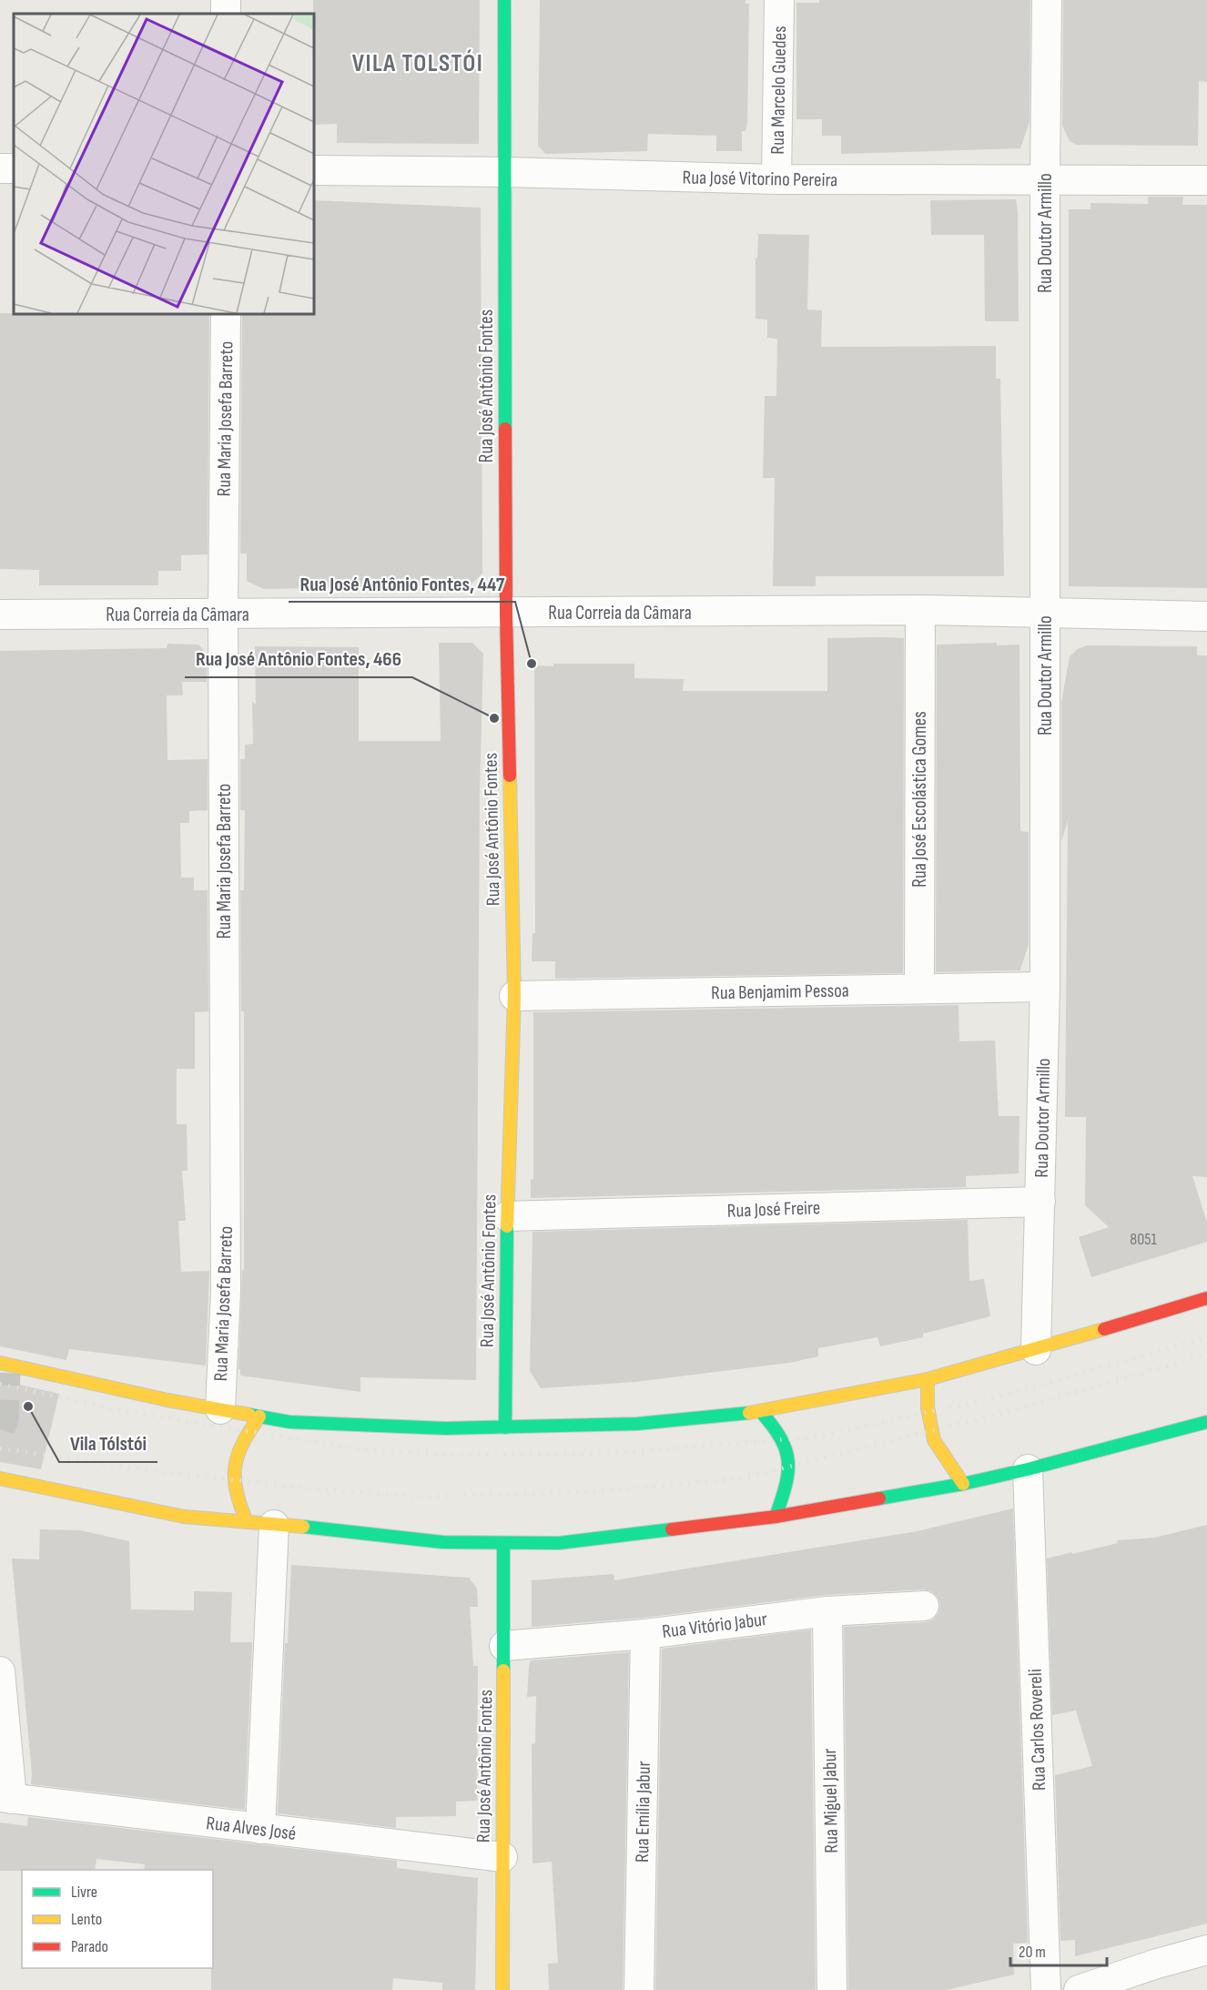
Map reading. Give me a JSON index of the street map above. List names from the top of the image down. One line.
{"streets":{"main road":["Rua José Antônio Fontes"],"street":["Rua Marcelo Guedes","Rua José Vitorino Pereira","Rua Doutor Armillo","Rua Maria Josefa Barreto","Rua Correia da Câmara","Rua José Escolástica Gomes","Rua Benjamim Pessoa","Rua José Freire","Rua Vitório Jabur","Rua Carlos Rovereli","Rua Miguel Jabur","Rua Emília Jabur","Rua Alves José"]},"crossings":[["Rua Marcelo Guedes","Rua José Vitorino Pereira"],["Rua José Vitorino Pereira","Rua Doutor Armillo"],["Rua José Vitorino Pereira","Rua José Antônio Fontes"],["Rua Doutor Armillo","Rua Correia da Câmara"],["Rua Doutor Armillo","Rua Benjamim Pessoa"],["Rua Doutor Armillo","Rua José Freire"],["Rua José Antônio Fontes","Rua Correia da Câmara"],["Rua José Antônio Fontes","Rua Benjamim Pessoa"],["Rua José Antônio Fontes","Rua José Freire"],["Rua José Antônio Fontes","Rua Vitório Jabur"],["Rua José Antônio Fontes","Rua Alves José"],["Rua Maria Josefa Barreto","Rua Correia da Câmara"],["Rua Correia da Câmara","Rua José Escolástica Gomes"],["Rua José Escolástica Gomes","Rua Benjamim Pessoa"],["Rua Vitório Jabur","Rua Miguel Jabur"],["Rua Vitório Jabur","Rua Emília Jabur"]],"districts":["VILA TOLSTÓI"],"places":["Rua José Antônio Fontes, 447","Rua José Antônio Fontes, 466","Vila Tólstói"],"house_numbers":["8051"],"legend":["Livre","Lento","Parado"],"scale_bar":"20 m"}
